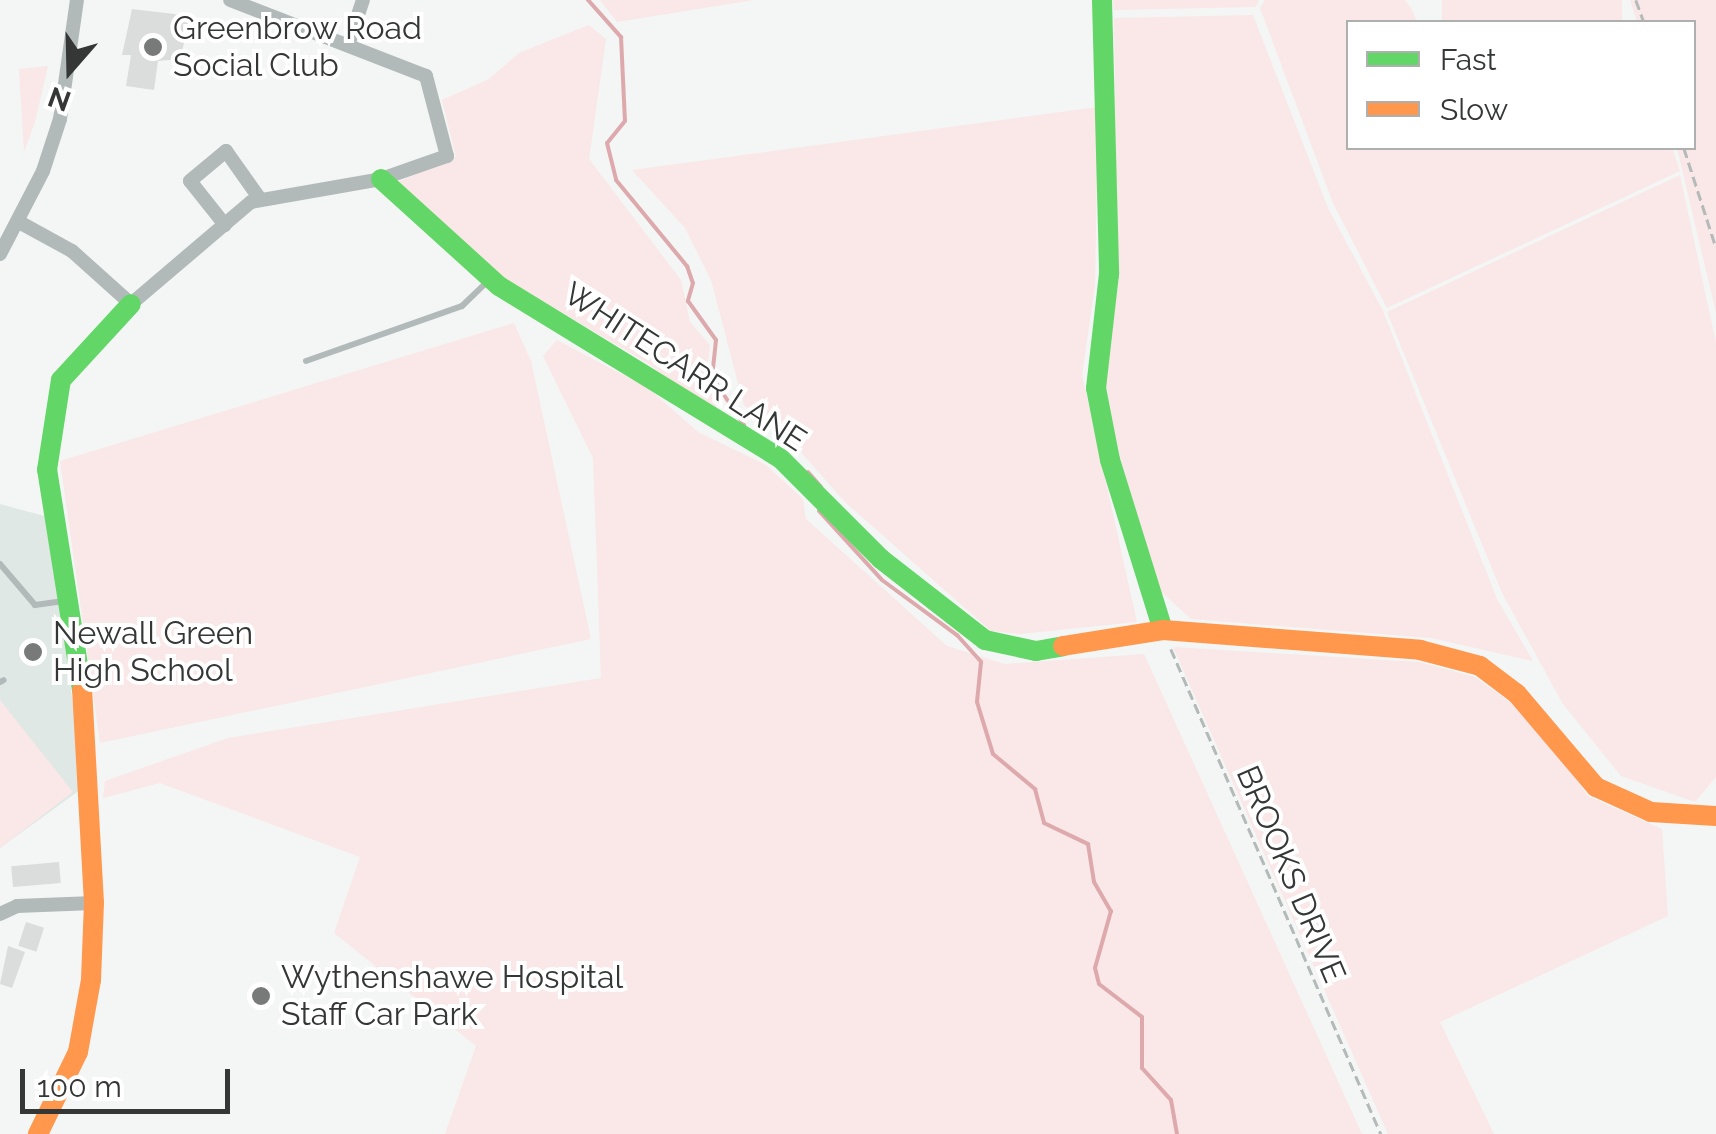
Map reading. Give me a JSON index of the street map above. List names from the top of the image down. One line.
{"streets":{"street":["WHITECARR LANE"],"path":["BROOKS DRIVE"]},"crossings":[["WHITECARR LANE","BROOKS DRIVE"]],"places":["Greenbrow Road Social Club","Newall Green High School","Wythenshawe Hospital Staff Car Park"],"legend":["Fast","Slow"],"scale_bar":"100 m","north":"bottom"}
